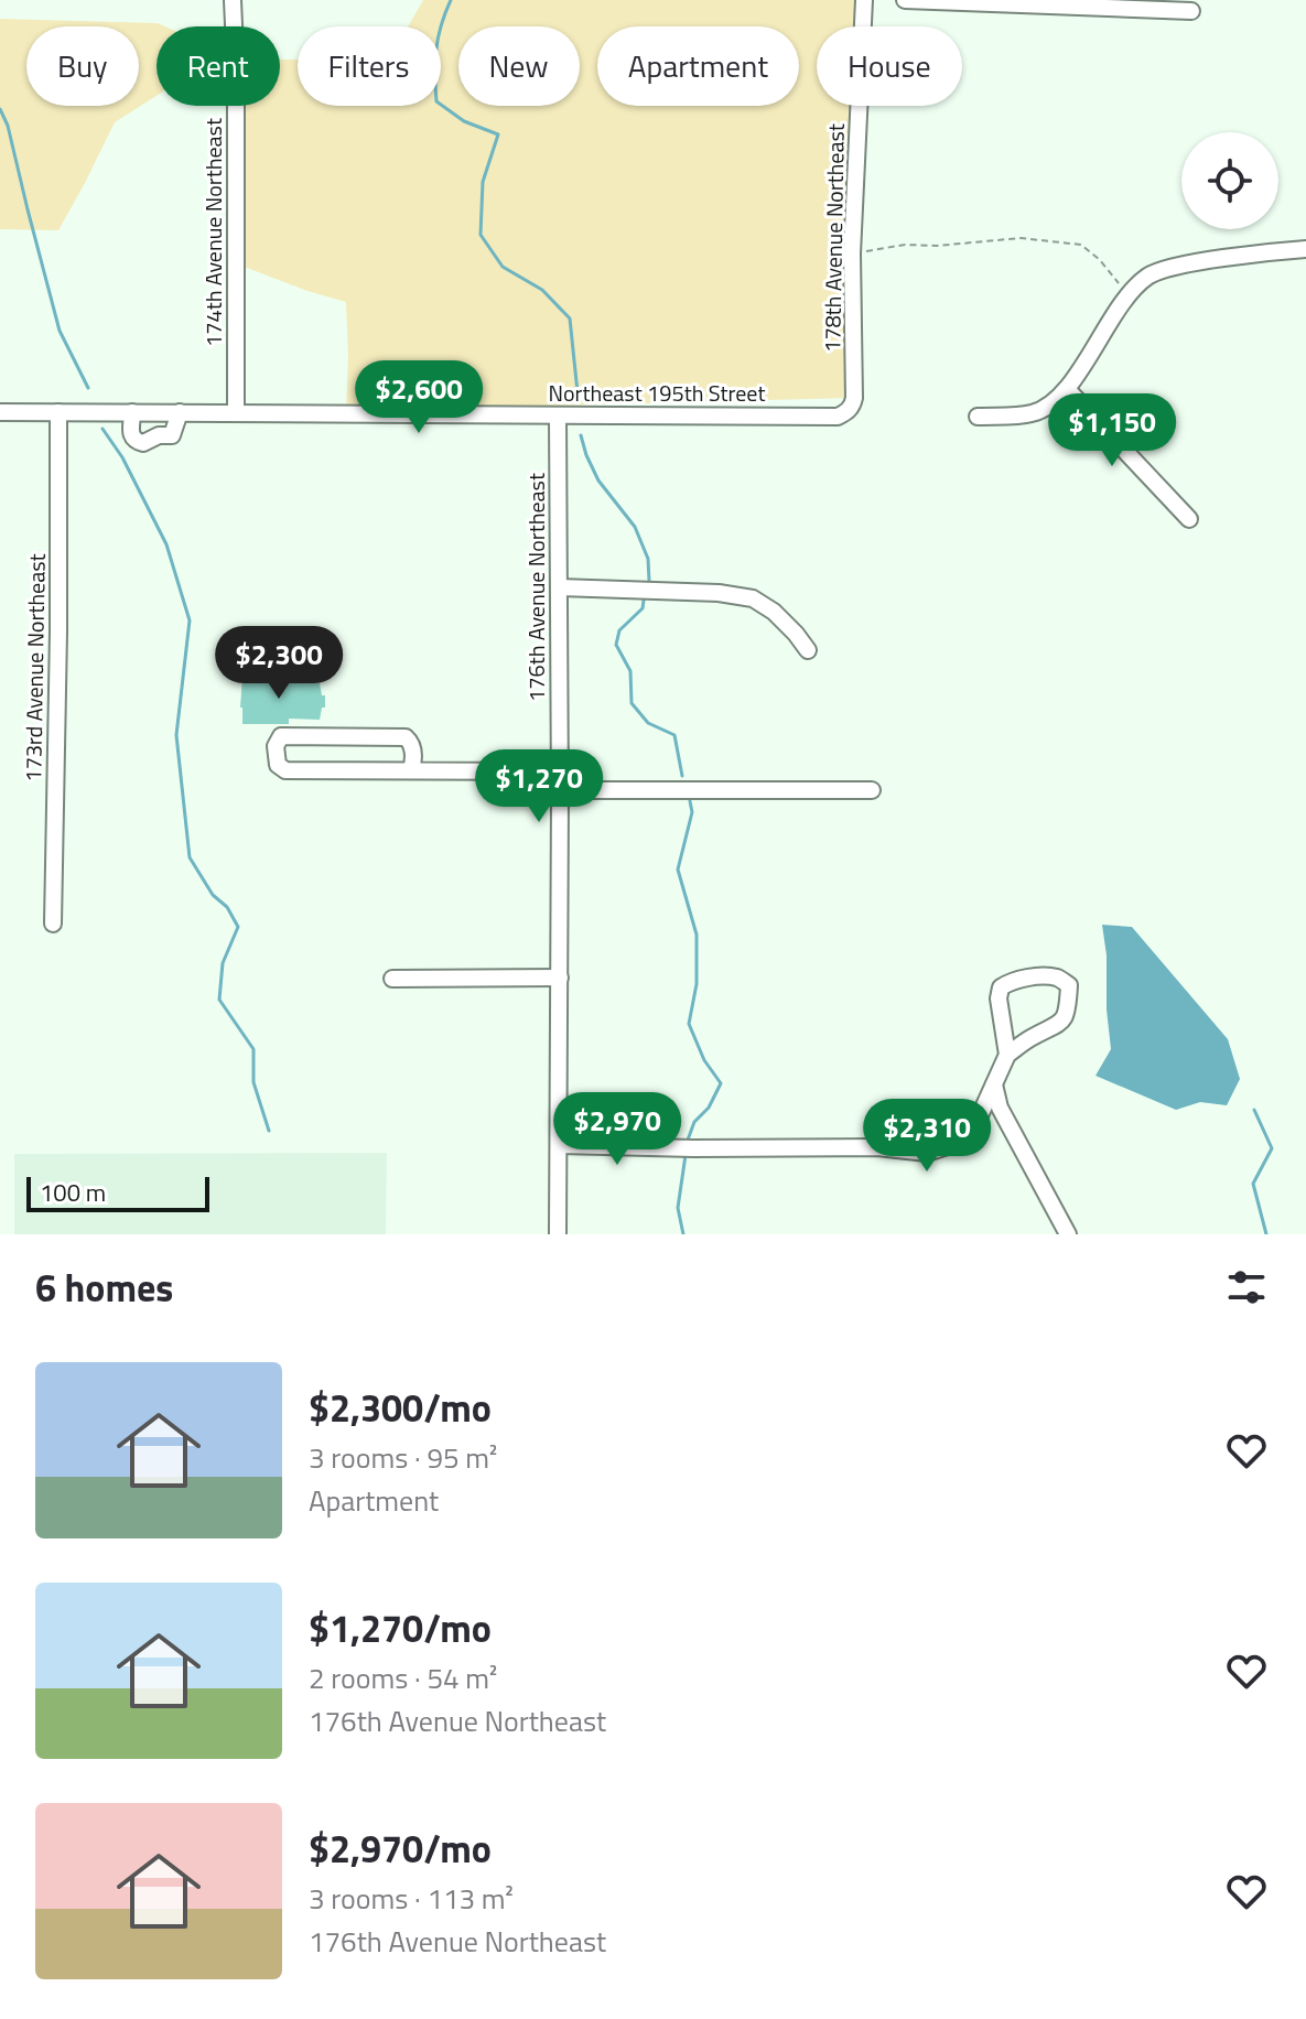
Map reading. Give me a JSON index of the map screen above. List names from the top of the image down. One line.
{"streets":{"street":["174th Avenue Northeast","178th Avenue Northeast","Northeast 195th Street","176th Avenue Northeast","173rd Avenue Northeast"]},"crossings":[["174th Avenue Northeast","Northeast 195th Street"],["178th Avenue Northeast","Northeast 195th Street"],["Northeast 195th Street","176th Avenue Northeast"],["Northeast 195th Street","173rd Avenue Northeast"]],"scale_bar":"100 m","page":{"chip":["Buy","Rent","Filters","New","Apartment","House"],"price":["$2,600","$1,150","$2,300","$1,270","$2,970","$2,310"],"scale":"100 m","heading":"6 homes","list":[{"name":"$2,300/mo","note":"3 rooms · 95 m² · Apartment"},{"name":"$1,270/mo","note":"2 rooms · 54 m² · 176th Avenue Northeast"},{"name":"$2,970/mo","note":"3 rooms · 113 m² · 176th Avenue Northeast"}]}}
